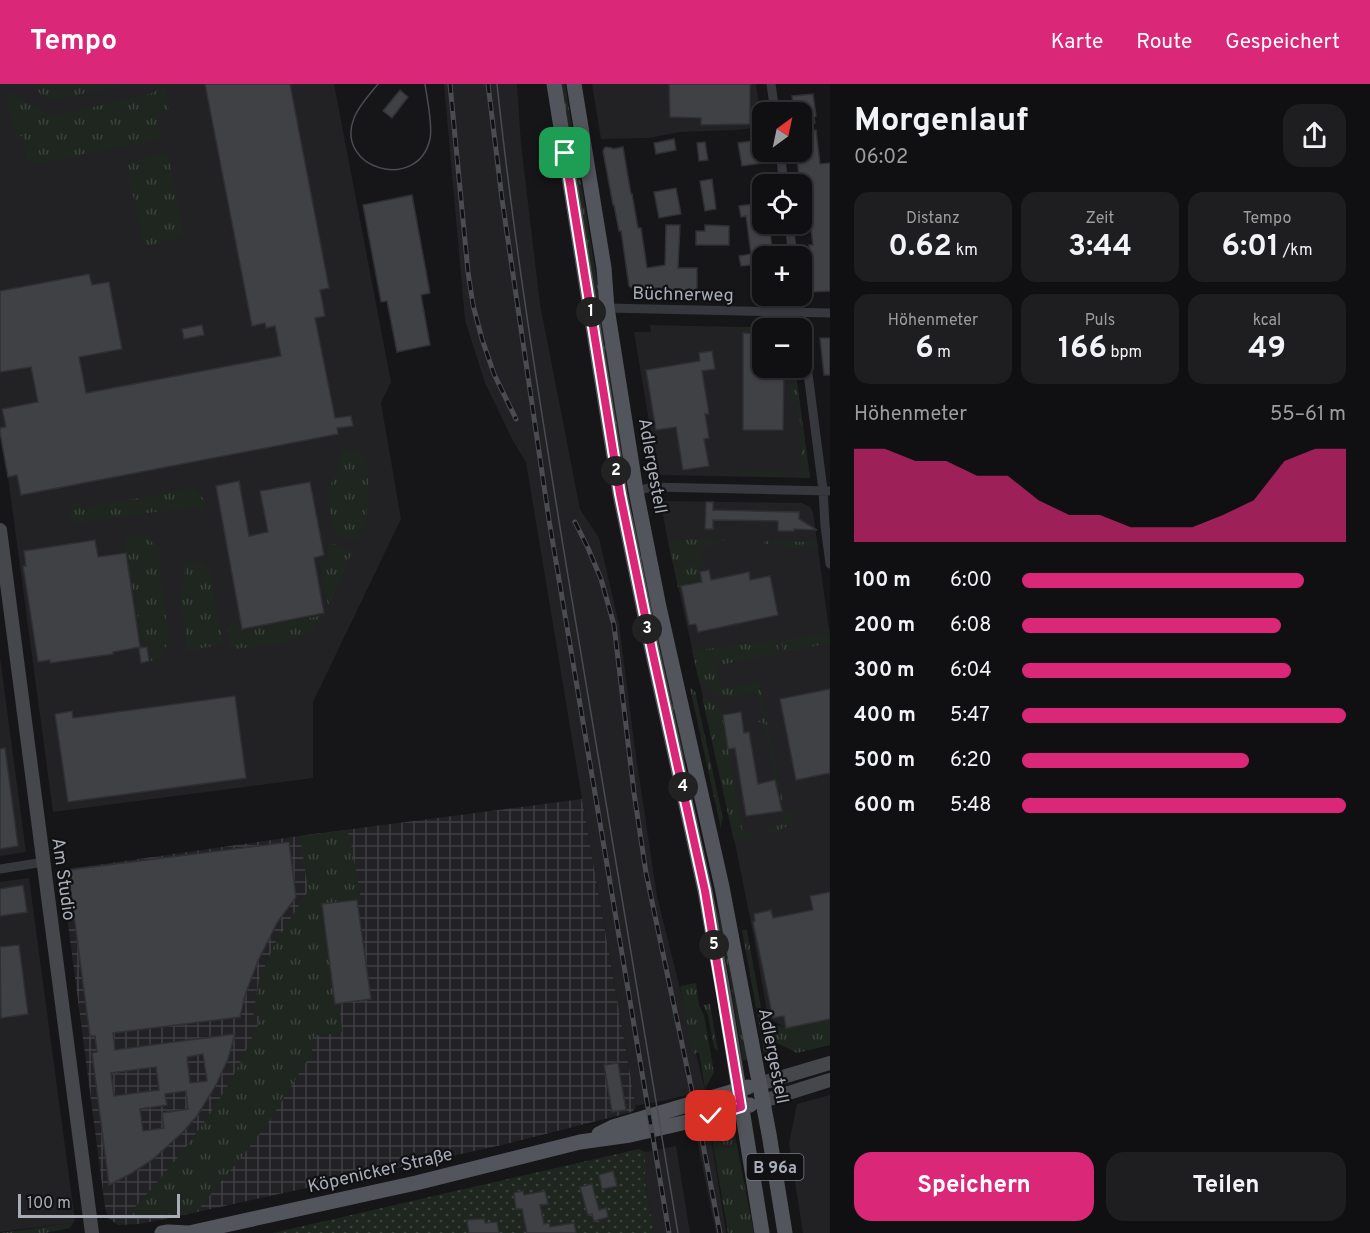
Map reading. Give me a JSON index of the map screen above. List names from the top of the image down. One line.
{"streets":{"main road":["Adlergestell","B 96a","Köpenicker Straße"],"street":["Büchnerweg","Am Studio"]},"crossings":[["Büchnerweg","Adlergestell"],["Adlergestell","Köpenicker Straße"]],"scale_bar":"100 m","north":"top right","page":{"header":"Tempo","nav":["Karte","Route","Gespeichert"],"heading":["Morgenlauf","06:02"],"map_buttons":["+","−"],"stats":[["Distanz","0.62 km"],["Zeit","3:44"],["Tempo","6:01 /km"],["Höhenmeter","6 m"],["Puls","166 bpm"],["kcal","49"]],"pins":["1","2","3","4","5"],"chart":["Höhenmeter","55–61 m"],"list":[{"name":"100 m","note":"6:00"},{"name":"200 m","note":"6:08"},{"name":"300 m","note":"6:04"},{"name":"400 m","note":"5:47"},{"name":"500 m","note":"6:20"},{"name":"600 m","note":"5:48"}],"buttons":["Speichern","Teilen"],"scale":"100 m"}}
